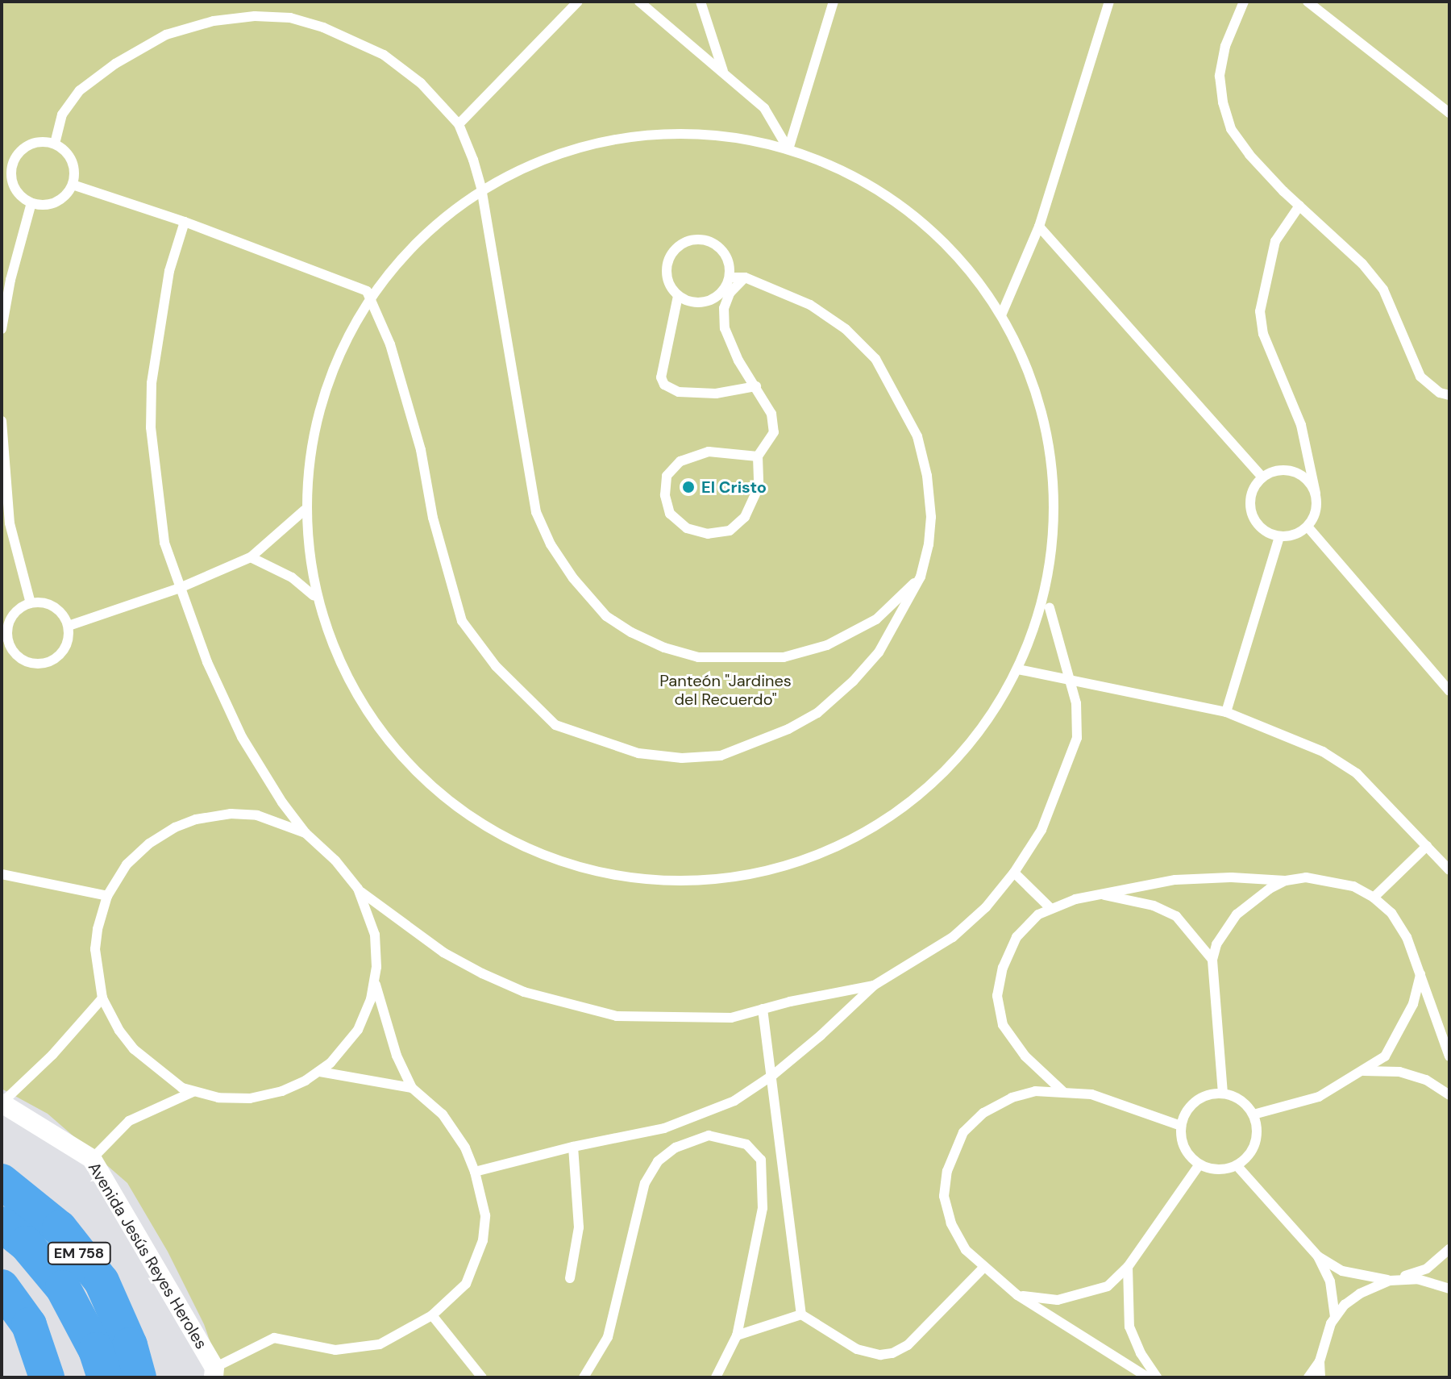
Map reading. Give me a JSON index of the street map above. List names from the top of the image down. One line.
{"streets":{"highway":["EM 758"],"street":["Avenida Jesús Reyes Heroles"]},"parks":["Panteón \"Jardines del Recuerdo\""],"places":["El Cristo"]}
